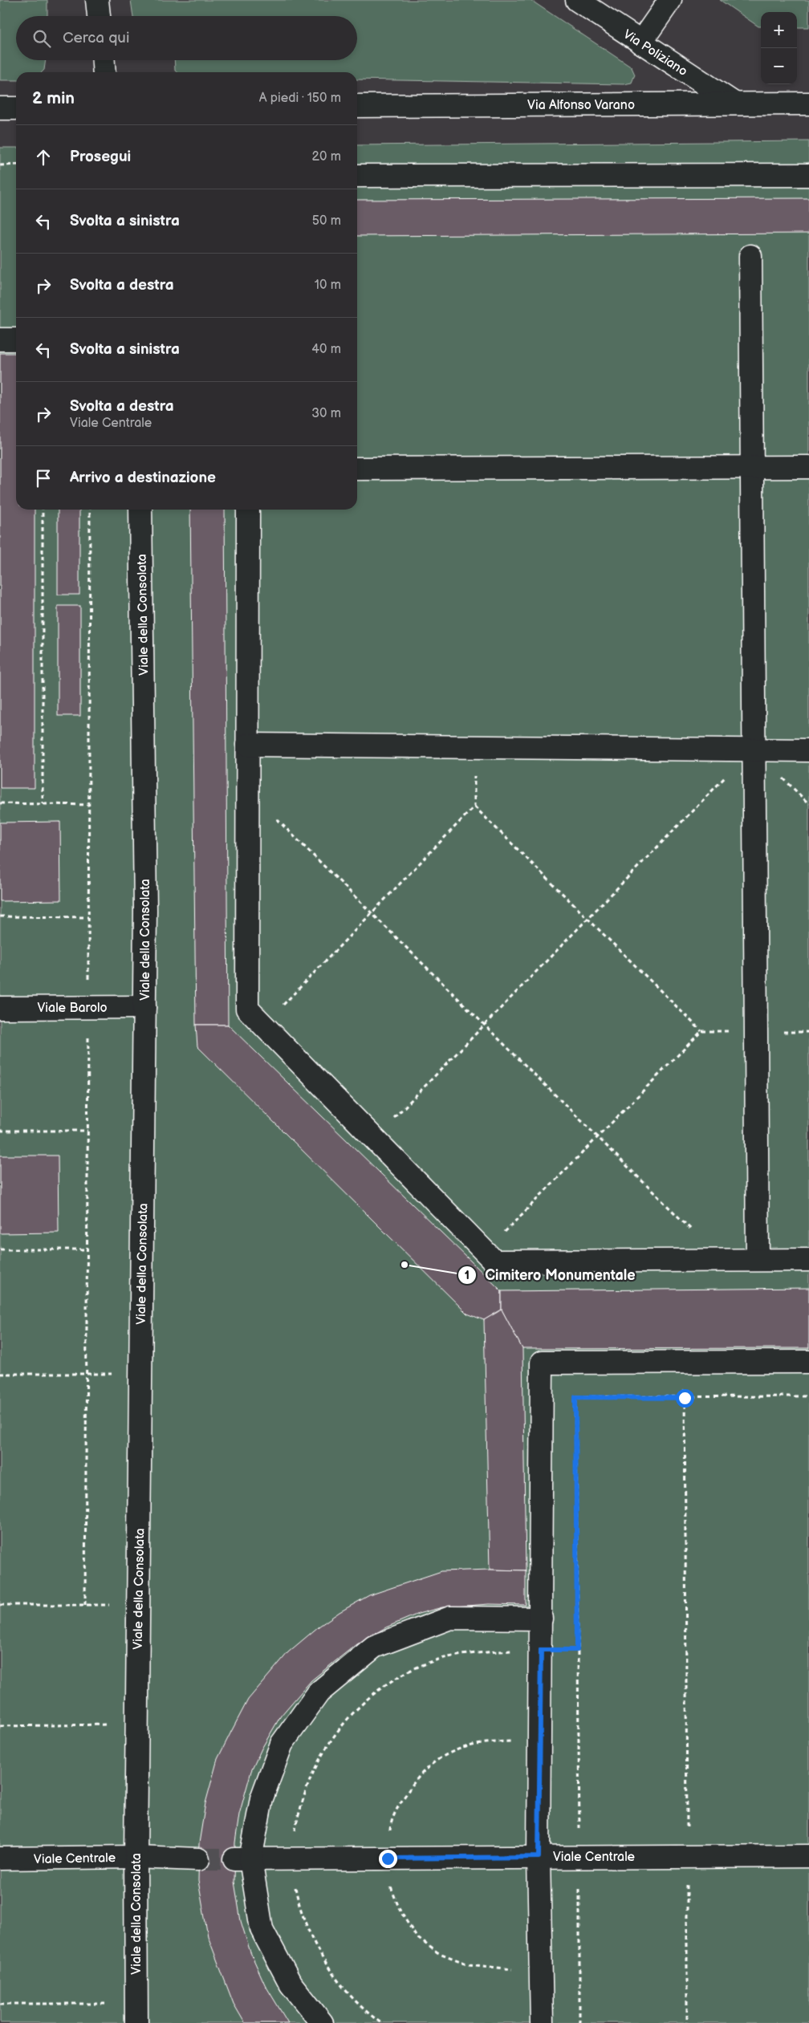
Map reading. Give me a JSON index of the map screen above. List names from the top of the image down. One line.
{"streets":{"street":["Via Poliziano","Via Alfonso Varano","Viale della Consolata","Viale Barolo","Viale Centrale"]},"crossings":[["Via Poliziano","Via Alfonso Varano"],["Viale della Consolata","Viale Barolo"],["Viale della Consolata","Viale Centrale"]],"places":["Cimitero Monumentale"],"page":{"map_buttons":["+","−"],"search":"Cerca qui","heading":["2 min","A piedi · 150 m"],"list":[["Prosegui","20 m"],["Svolta a sinistra","50 m"],["Svolta a destra","10 m"],["Svolta a sinistra","40 m"],["Svolta a destra","Viale Centrale","30 m"],"Arrivo a destinazione"]}}
